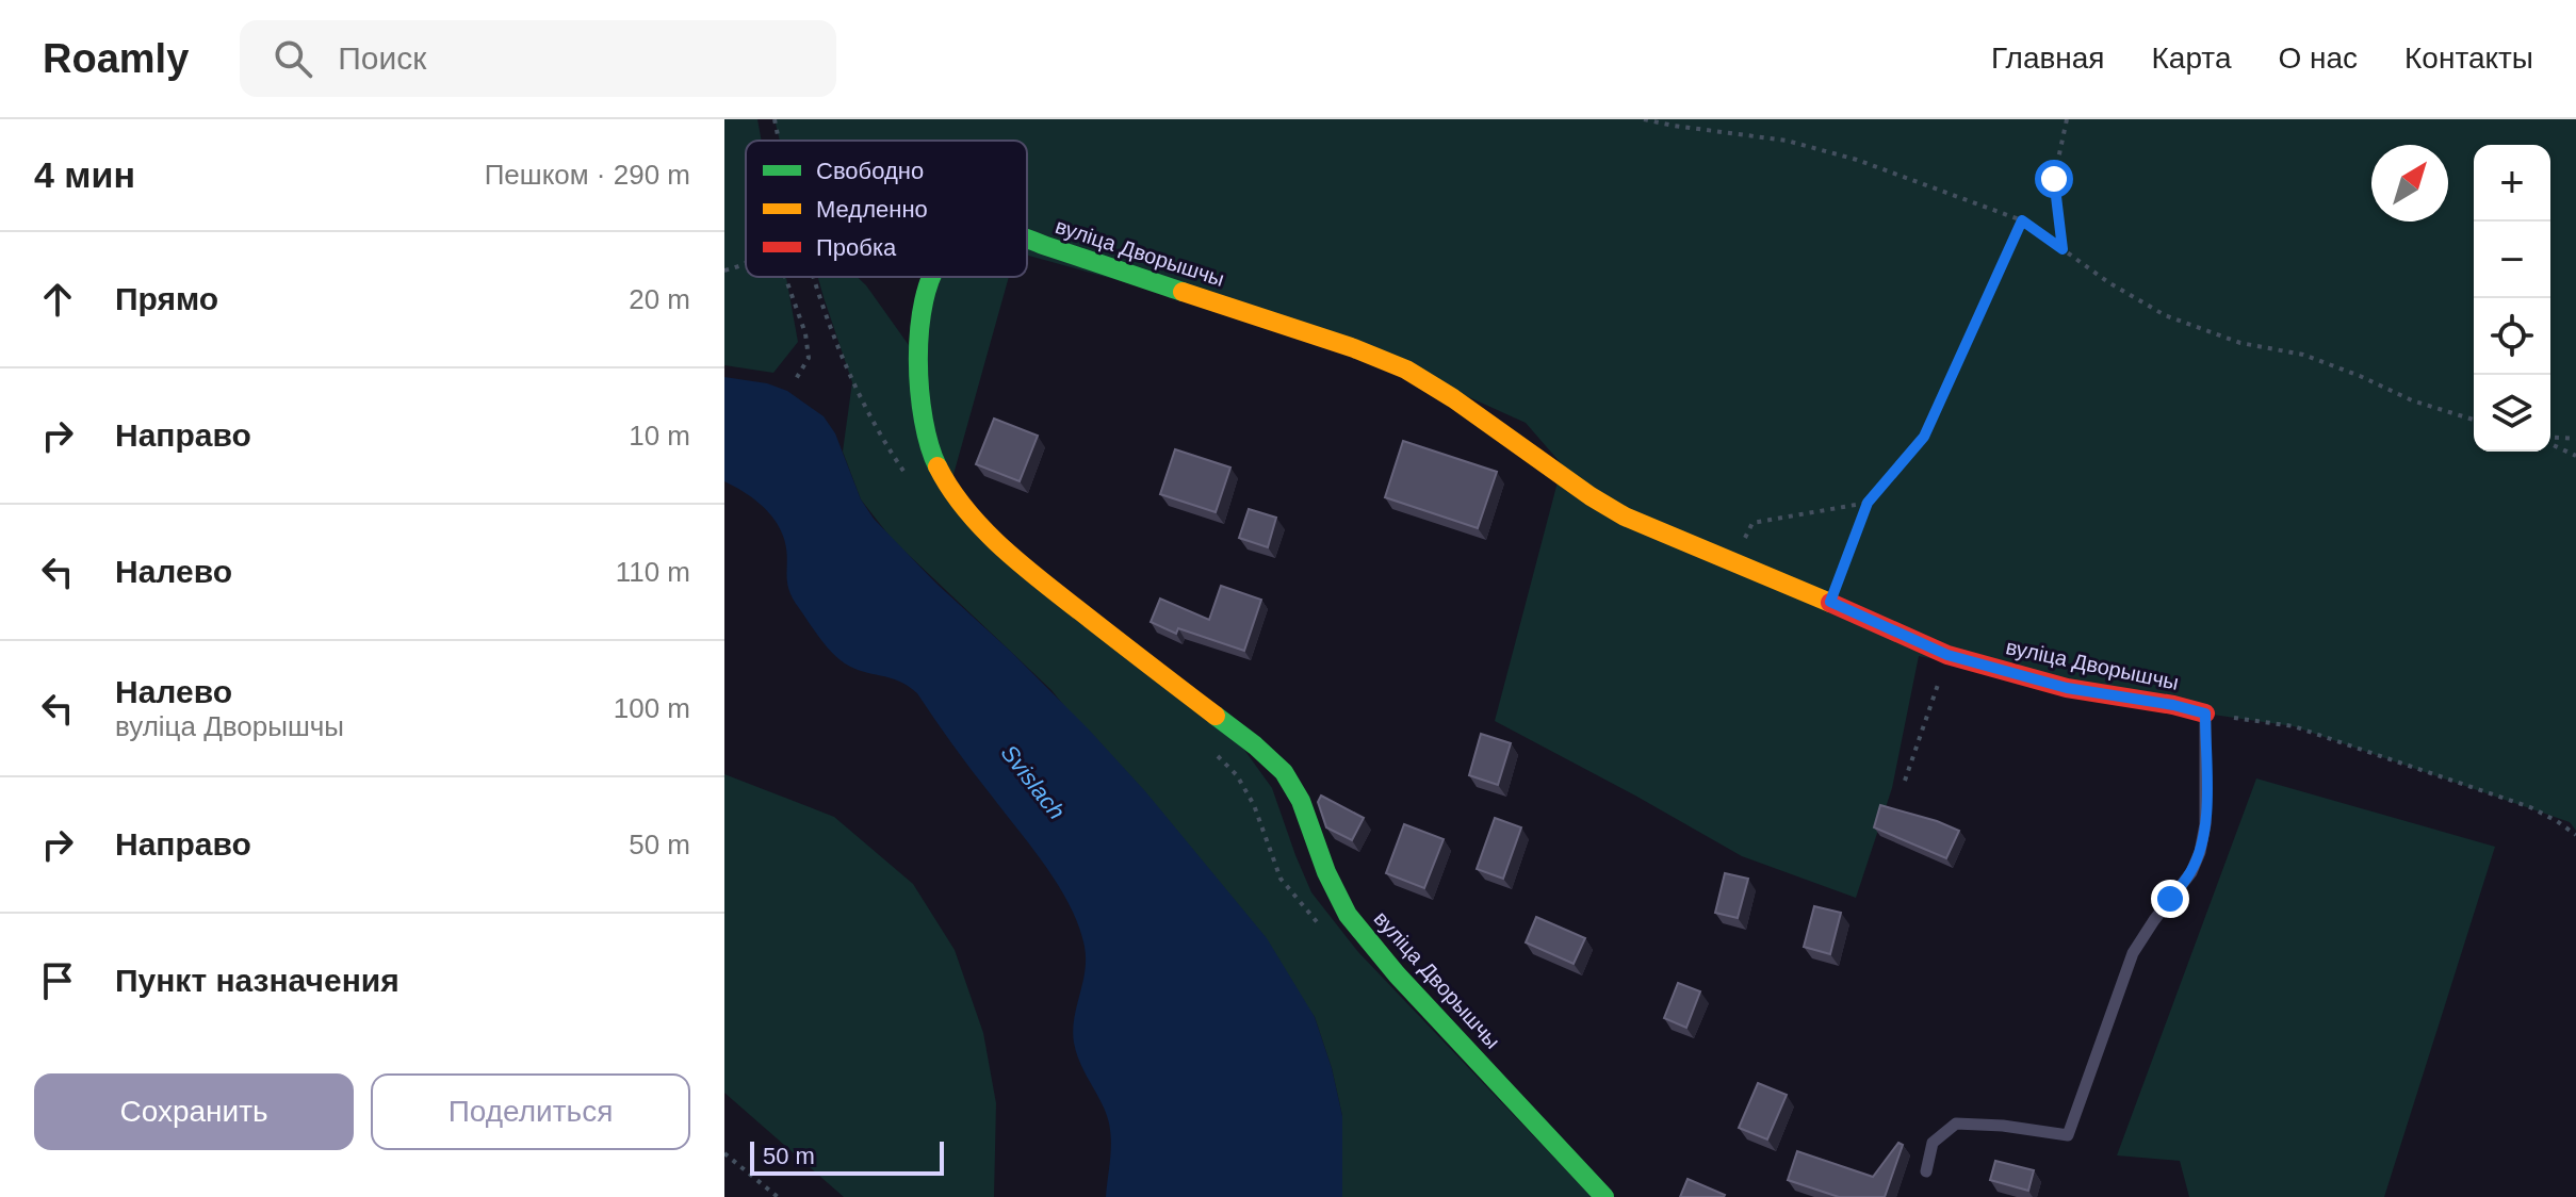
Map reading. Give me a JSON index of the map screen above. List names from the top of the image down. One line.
{"streets":{"street":["вуліца Дворышчы"]},"water":["Svislach"],"legend":["Свободно","Медленно","Пробка"],"scale_bar":"50 m","north":"top right","page":{"header":"Roamly","search":"Поиск","nav":["Главная","Карта","О нас","Контакты"],"heading":["4 мин","Пешком · 290 m"],"map_buttons":["+","−"],"list":[["Прямо","20 m"],["Направо","10 m"],["Налево","110 m"],["Налево","вуліца Дворышчы","100 m"],["Направо","50 m"],"Пункт назначения"],"buttons":["Сохранить","Поделиться"],"scale":"50 m"}}
